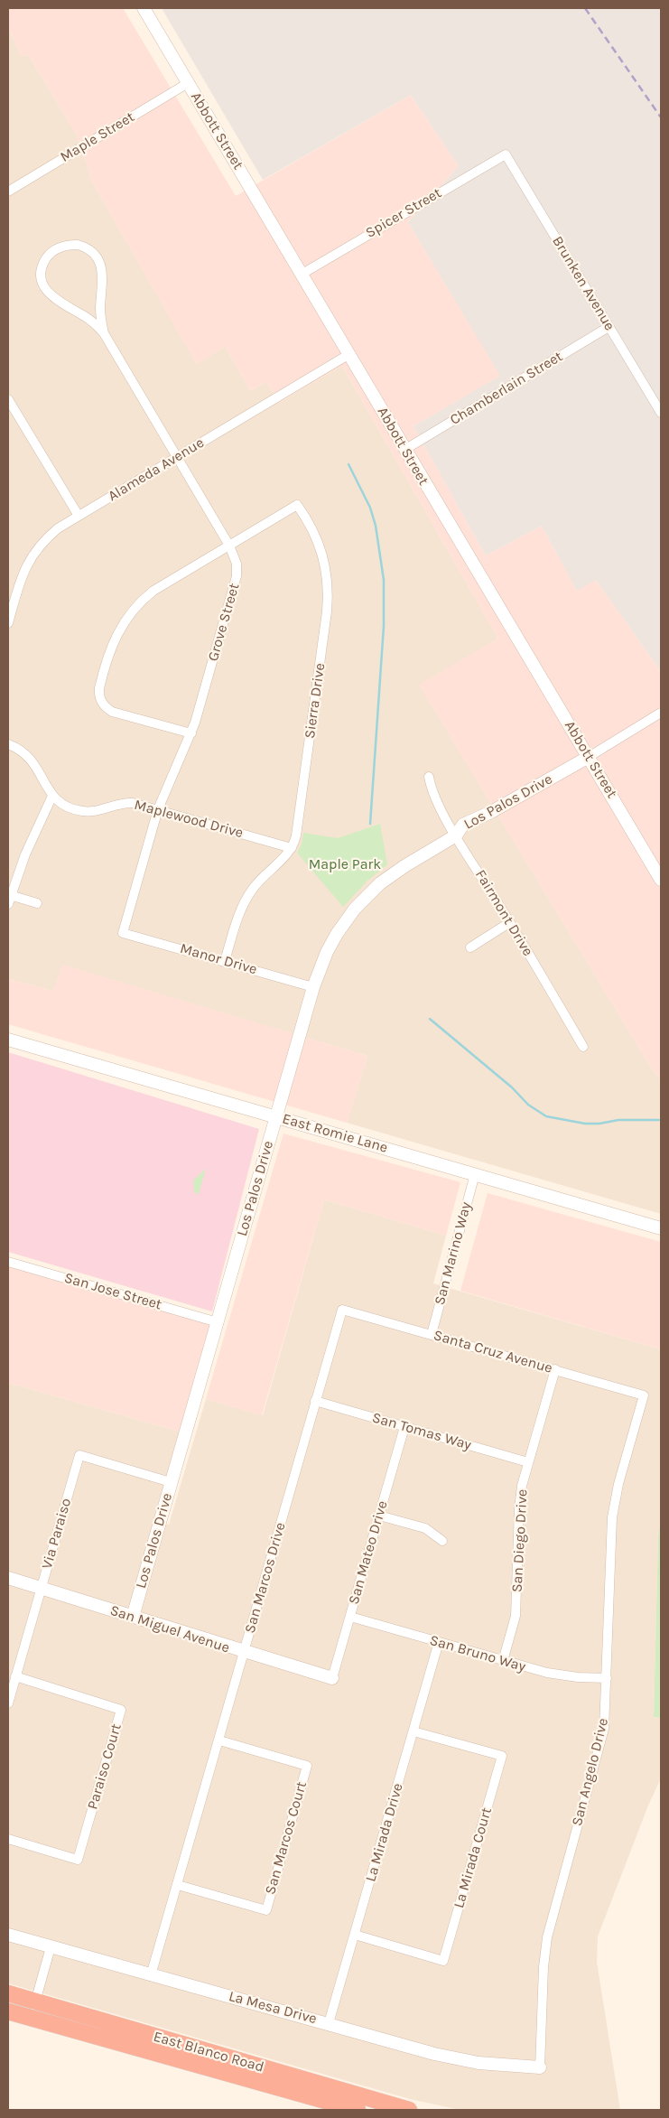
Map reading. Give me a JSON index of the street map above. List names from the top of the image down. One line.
{"streets":{"highway":["East Blanco Road"],"street":["Abbott Street","Maple Street","Spicer Street","Brunken Avenue","Chamberlain Street","Alameda Avenue","Grove Street","Sierra Drive","Los Palos Drive","Maplewood Drive","Fairmont Drive","Manor Drive","East Romie Lane","San Marino Way","San Jose Street","Santa Cruz Avenue","San Tomas Way","Via Paraiso","San Diego Drive","San Mateo Drive","San Marcos Drive","San Miguel Avenue","San Bruno Way","Paraiso Court","San Angelo Drive","La Mirada Drive","San Marcos Court","La Mirada Court","La Mesa Drive"]},"crossings":[["Abbott Street","Maple Street"],["Abbott Street","Spicer Street"],["Abbott Street","Chamberlain Street"],["Abbott Street","Alameda Avenue"],["Abbott Street","Los Palos Drive"],["Spicer Street","Brunken Avenue"],["Brunken Avenue","Chamberlain Street"],["Alameda Avenue","Grove Street"],["Grove Street","Sierra Drive"],["Grove Street","Maplewood Drive"],["Grove Street","Manor Drive"],["Sierra Drive","Maplewood Drive"],["Sierra Drive","Manor Drive"],["Los Palos Drive","Fairmont Drive"],["Los Palos Drive","Manor Drive"],["Los Palos Drive","East Romie Lane"],["Los Palos Drive","San Jose Street"],["Los Palos Drive","Via Paraiso"],["Los Palos Drive","San Miguel Avenue"],["East Romie Lane","San Marino Way"],["San Marino Way","Santa Cruz Avenue"],["Santa Cruz Avenue","San Diego Drive"],["Santa Cruz Avenue","San Marcos Drive"],["Santa Cruz Avenue","San Angelo Drive"],["San Tomas Way","San Diego Drive"],["San Tomas Way","San Mateo Drive"],["San Tomas Way","San Marcos Drive"],["Via Paraiso","San Miguel Avenue"],["Via Paraiso","Paraiso Court"],["San Diego Drive","San Bruno Way"],["San Mateo Drive","San Miguel Avenue"],["San Mateo Drive","San Bruno Way"],["San Marcos Drive","San Miguel Avenue"],["San Marcos Drive","San Marcos Court"],["San Marcos Drive","La Mesa Drive"],["San Bruno Way","San Angelo Drive"],["San Bruno Way","La Mirada Drive"],["San Angelo Drive","La Mesa Drive"],["La Mirada Drive","La Mirada Court"],["La Mirada Drive","La Mesa Drive"]],"parks":["Maple Park"]}
